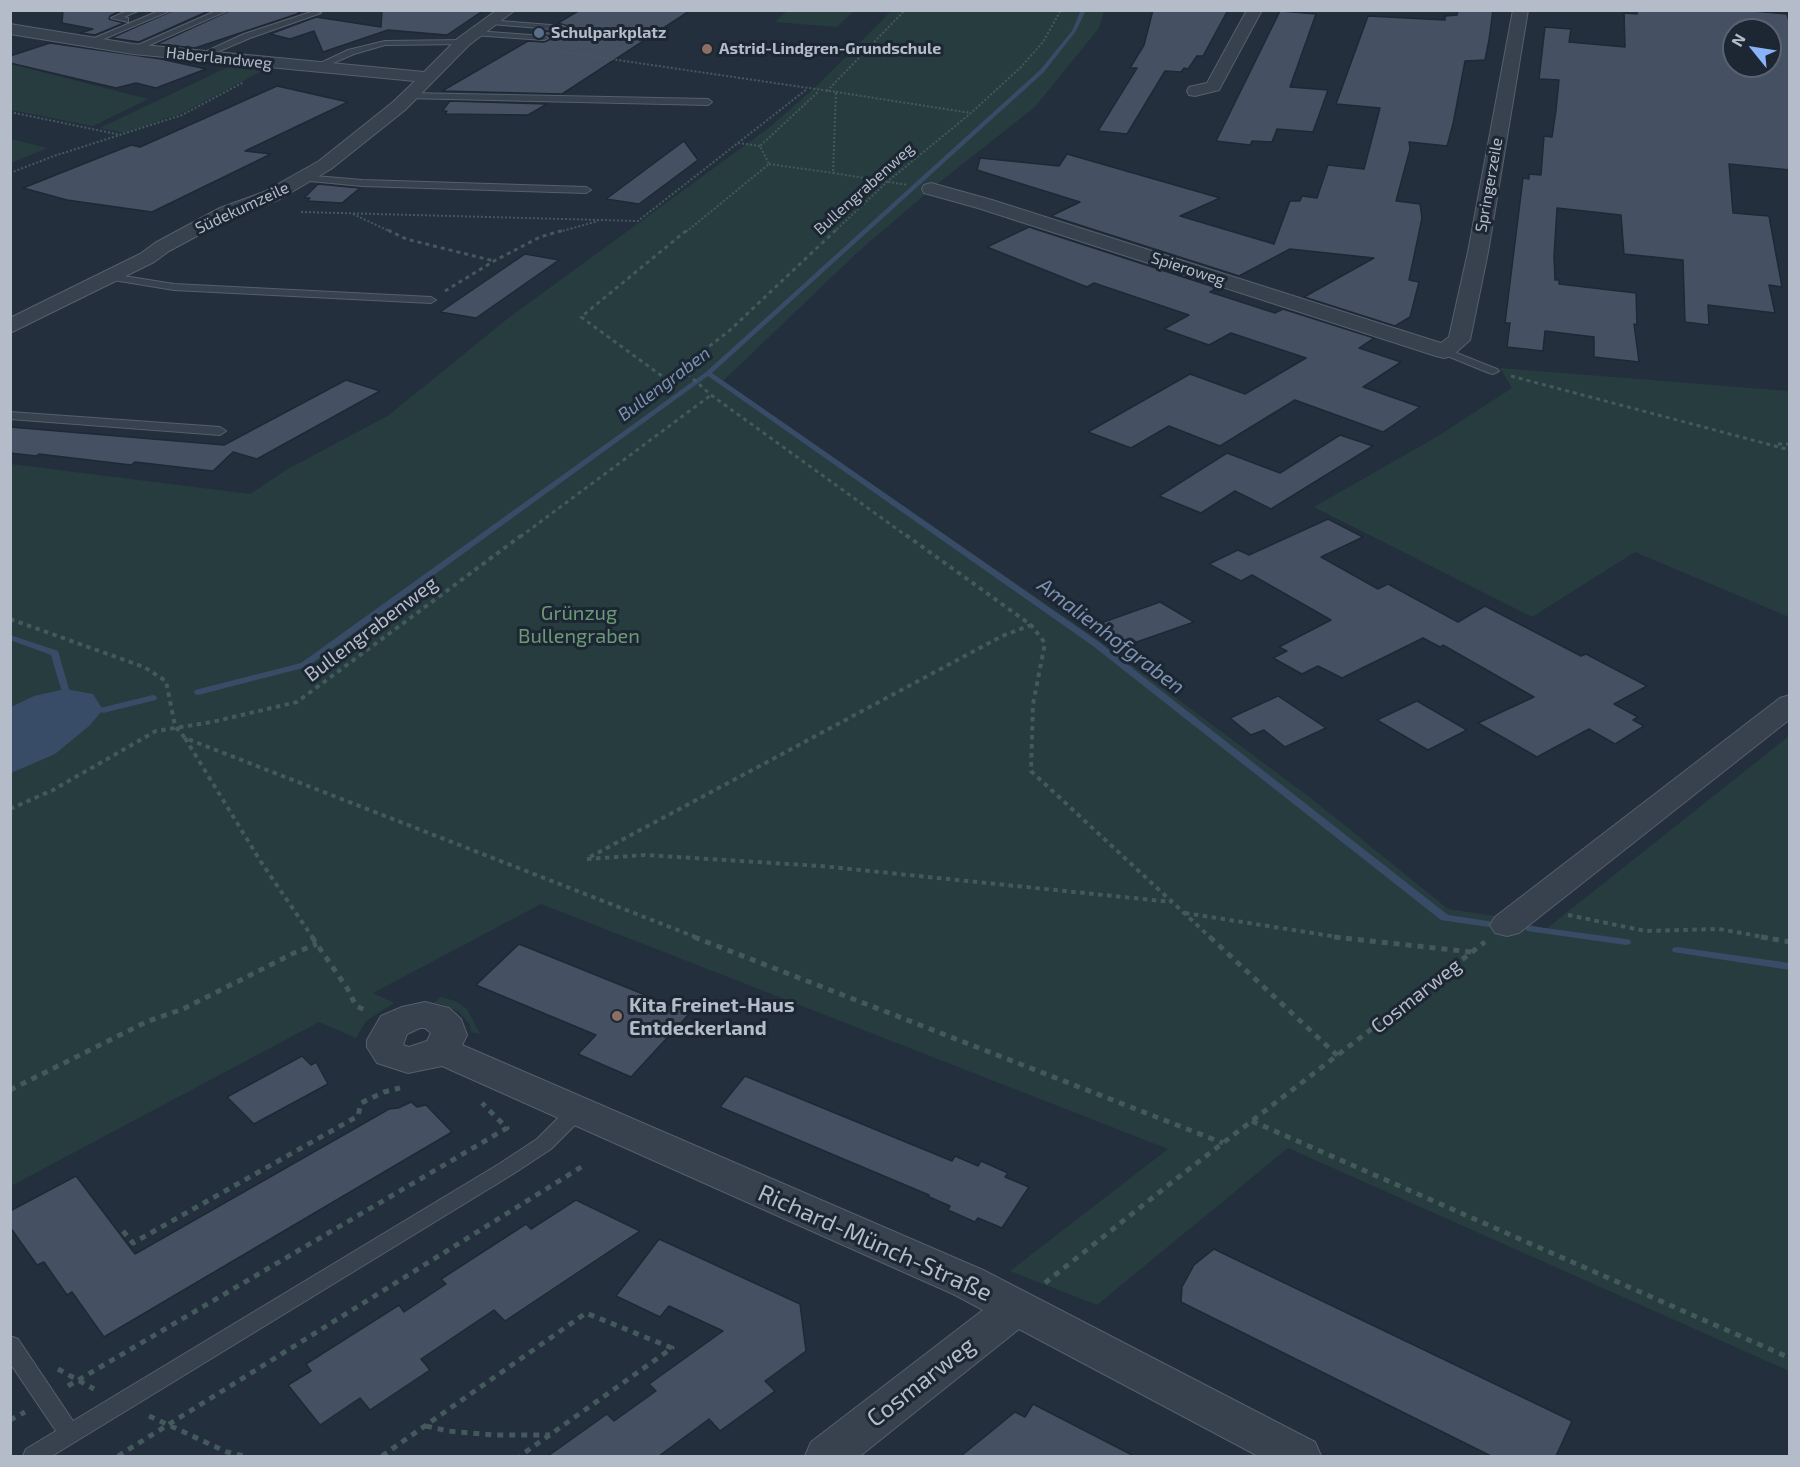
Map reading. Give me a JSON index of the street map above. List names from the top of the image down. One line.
{"streets":{"street":["Haberlandweg","Springerzeile","Südekumzeile","Spieroweg","Cosmarweg","Richard-Münch-Straße"],"path":["Bullengrabenweg"]},"crossings":[["Haberlandweg","Südekumzeile"],["Springerzeile","Spieroweg"],["Cosmarweg","Richard-Münch-Straße"]],"water":["Bullengraben","Amalienhofgraben"],"parks":["Grünzug Bullengraben"],"places":["Schulparkplatz","Astrid-Lindgren-Grundschule","Kita Freinet-Haus Entdeckerland"],"north":"top left"}
